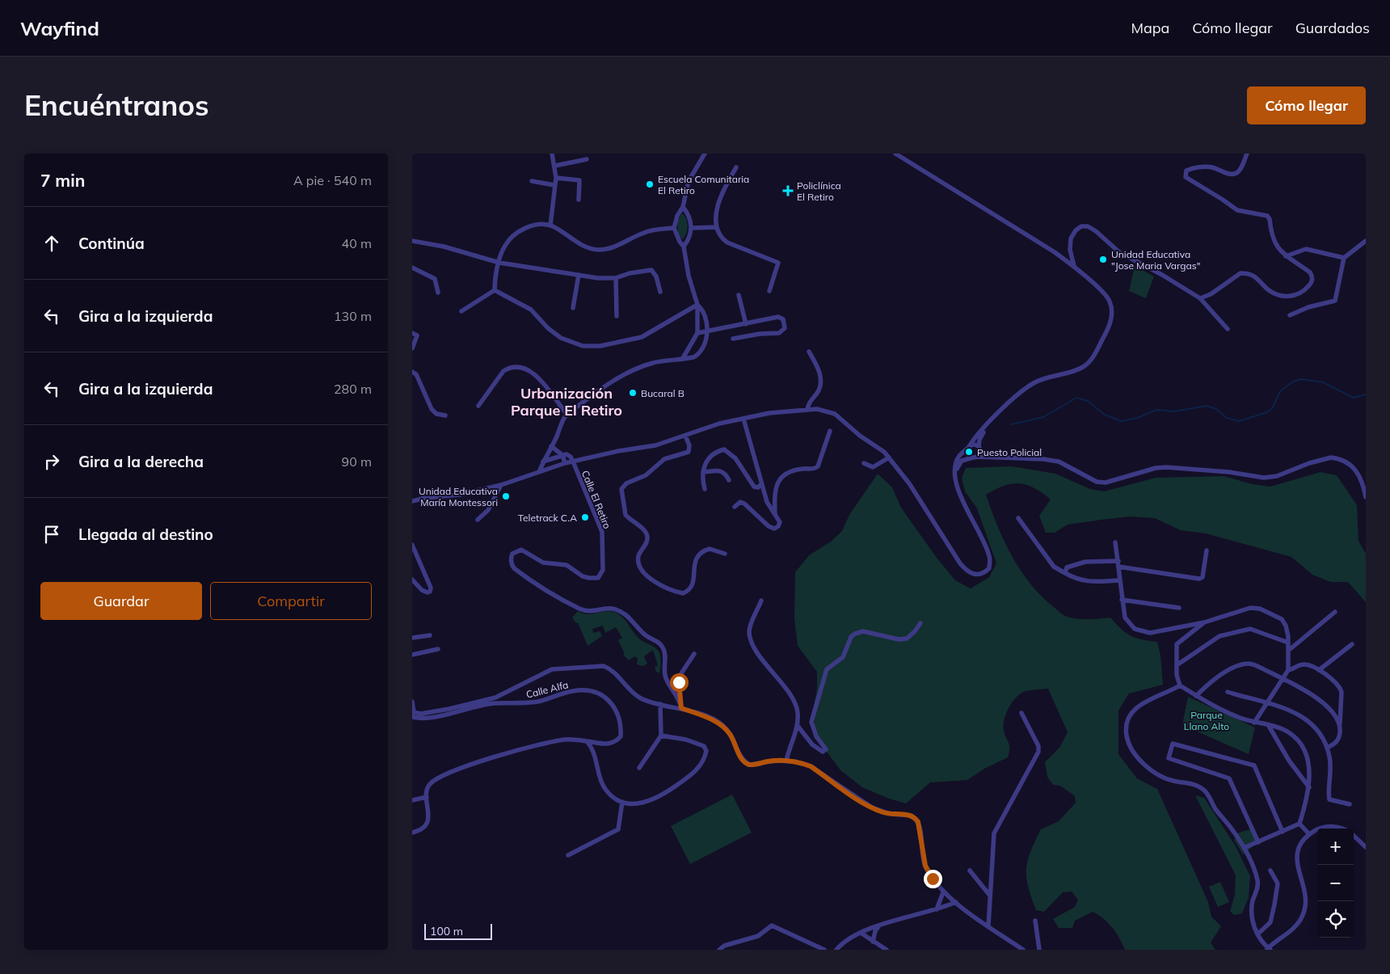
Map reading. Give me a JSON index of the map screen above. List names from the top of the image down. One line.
{"streets":{"street":["Calle El Retiro","Calle Alfa"]},"districts":["Urbanización Parque El Retiro"],"parks":["Parque Llano Alto"],"places":{"other":["Escuela Comunitaria El Retiro","Unidad Educativa \"Jose Maria Vargas\"","Bucaral B","Puesto Policial","Unidad Educativa María Montessori","Teletrack C.A"],"health":["Policlínica El Retiro"]},"scale_bar":"100 m","page":{"header":"Wayfind","nav":["Mapa","Cómo llegar","Guardados"],"buttons":["Cómo llegar",["Guardar","Compartir"]],"title":"Encuéntranos","heading":["7 min","A pie · 540 m"],"list":[["Continúa","40 m"],["Gira a la izquierda","130 m"],["Gira a la izquierda","280 m"],["Gira a la derecha","90 m"],"Llegada al destino"],"map_buttons":["+","−"],"scale":"100 m"}}
